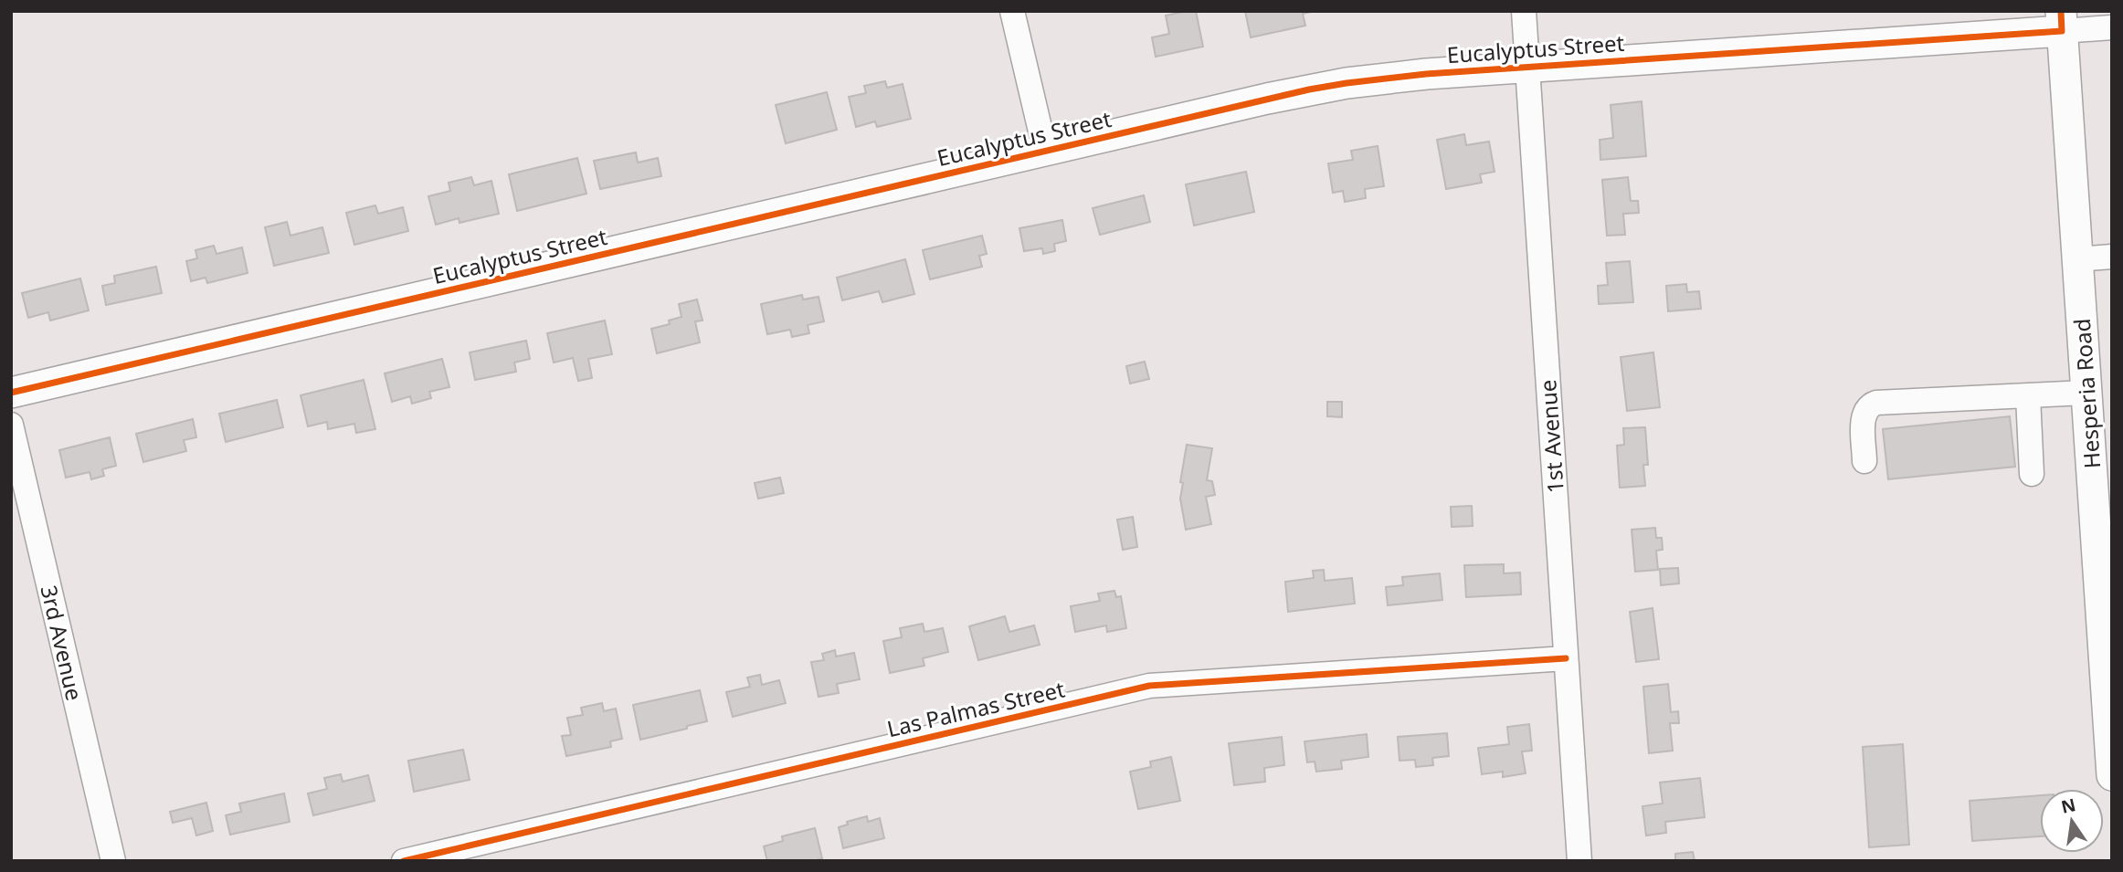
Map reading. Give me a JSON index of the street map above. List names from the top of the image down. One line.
{"streets":{"main road":["Eucalyptus Street","Hesperia Road"],"street":["1st Avenue","3rd Avenue","Las Palmas Street"]},"crossings":[["Eucalyptus Street","Hesperia Road"],["Eucalyptus Street","1st Avenue"],["1st Avenue","Las Palmas Street"]],"north":"top"}
